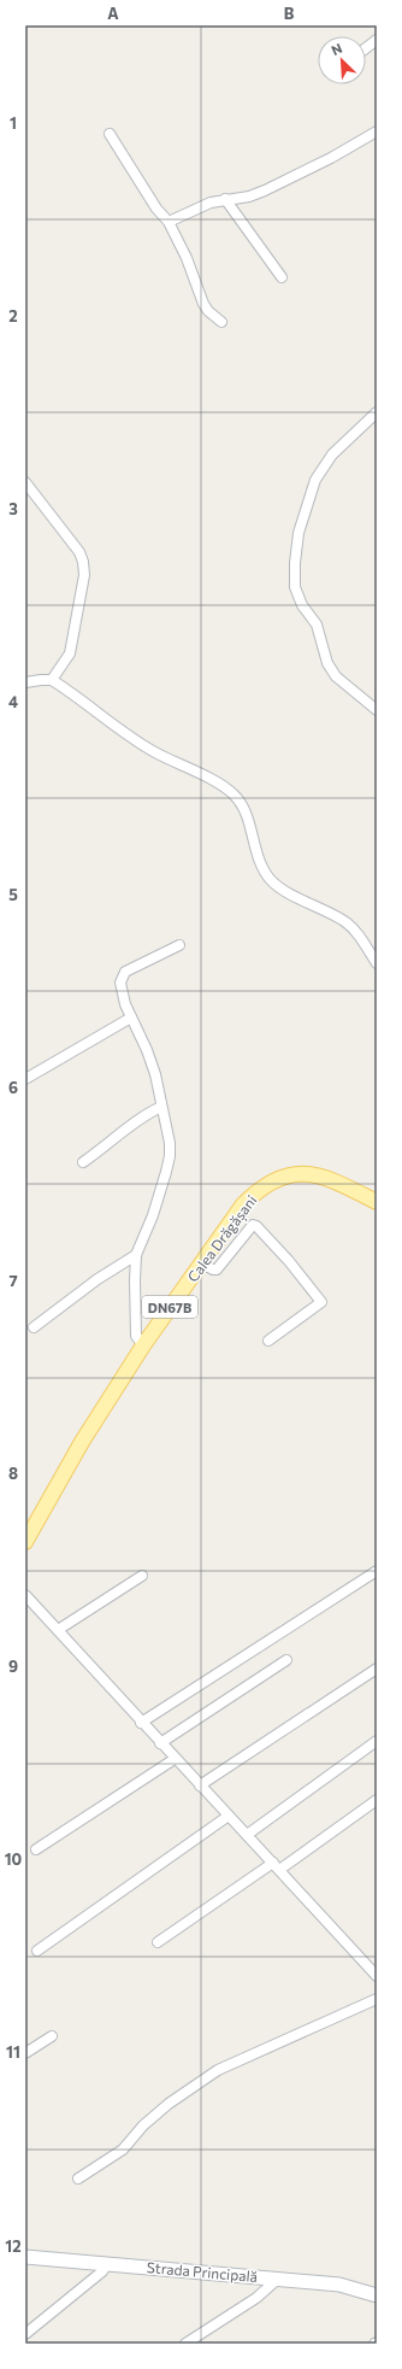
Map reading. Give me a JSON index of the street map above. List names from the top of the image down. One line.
{"streets":{"main road":["Calea Drăgășani","DN67B"],"street":["Strada Principală"]},"north":"top left","grid":{"columns":["A","B"],"rows":["1","2","3","4","5","6","7","8","9","10","11","12"]}}
